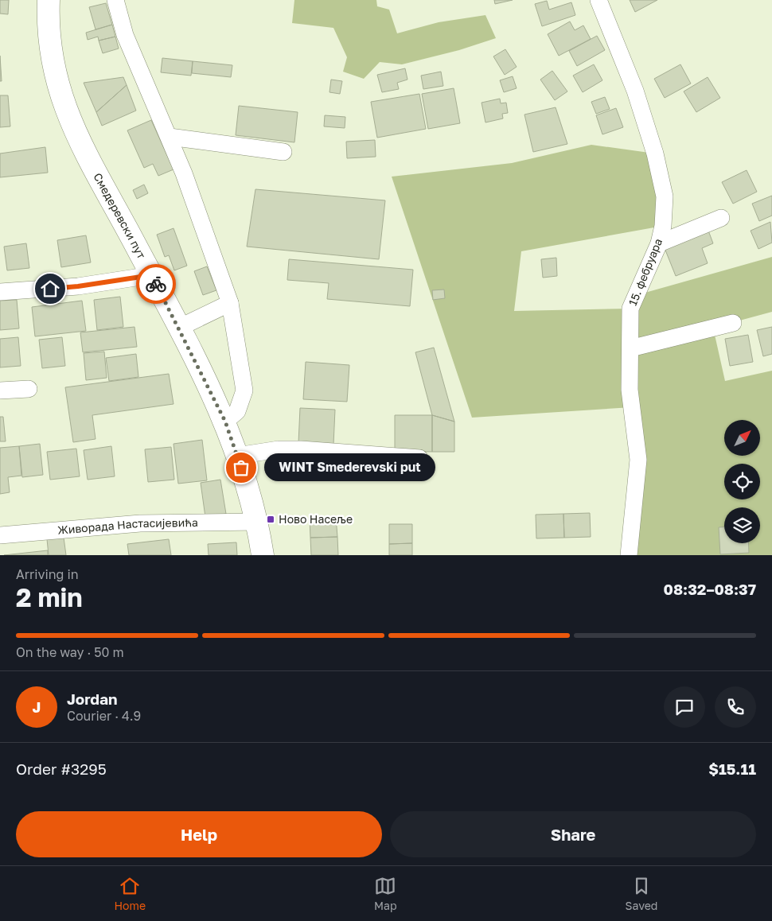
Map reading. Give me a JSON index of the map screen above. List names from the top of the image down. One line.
{"streets":{"main road":["Смедеревски пут"],"street":["15. фебруара","Живорада Настасијевића"]},"crossings":[["Смедеревски пут","Живорада Настасијевића"]],"places":{"other":["WINT Smederevski put"],"transit":["Ново Насеље"]},"north":"top right","page":{"bubble":"WINT Smederevski put","heading":["2 min","Arriving in","08:32–08:37"],"panel":["Jordan","Courier · 4.9","Order #3295","$15.11"],"bar":"On the way · 50 m","round":"J","buttons":["Help","Share"],"tabs":["Home","Map","Saved"]}}
